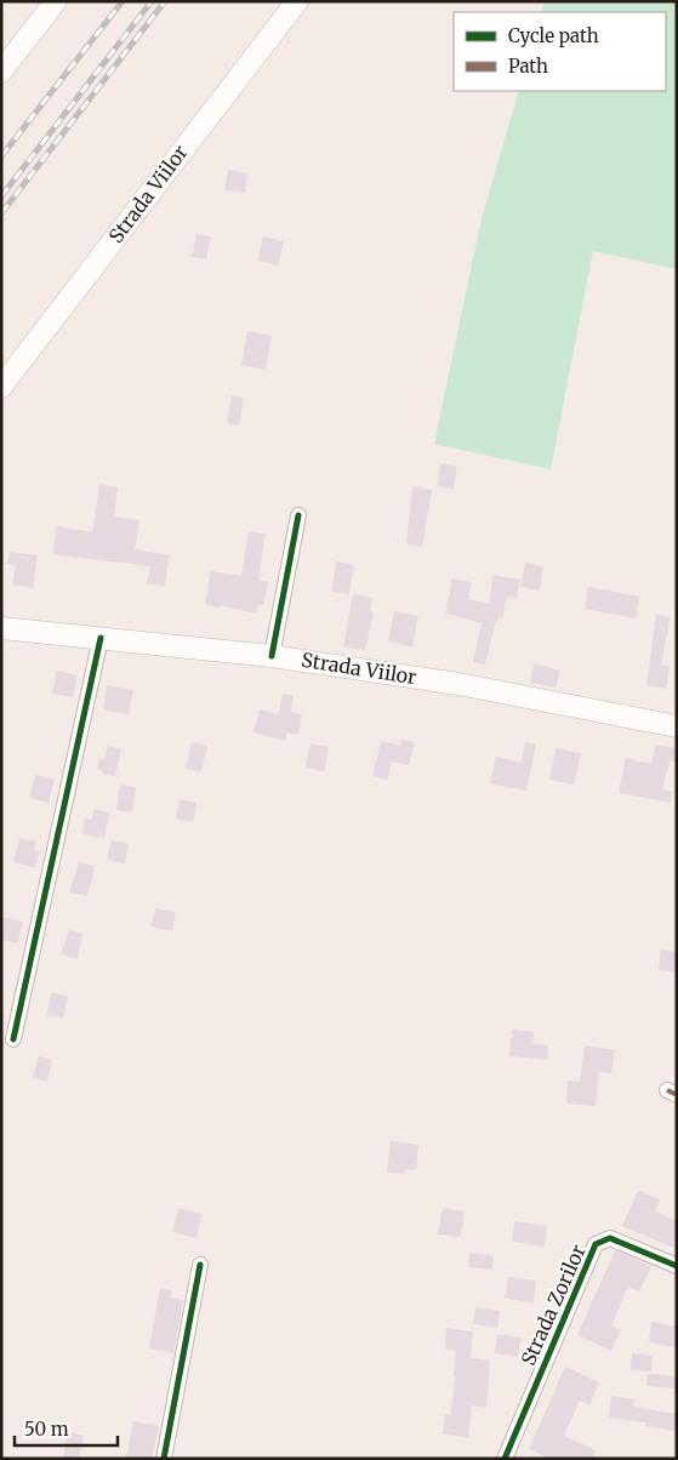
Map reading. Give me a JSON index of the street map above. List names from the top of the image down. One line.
{"streets":{"main road":["Strada Viilor"],"street":["Strada Zorilor"]},"legend":["Cycle path","Path"],"scale_bar":"50 m"}
